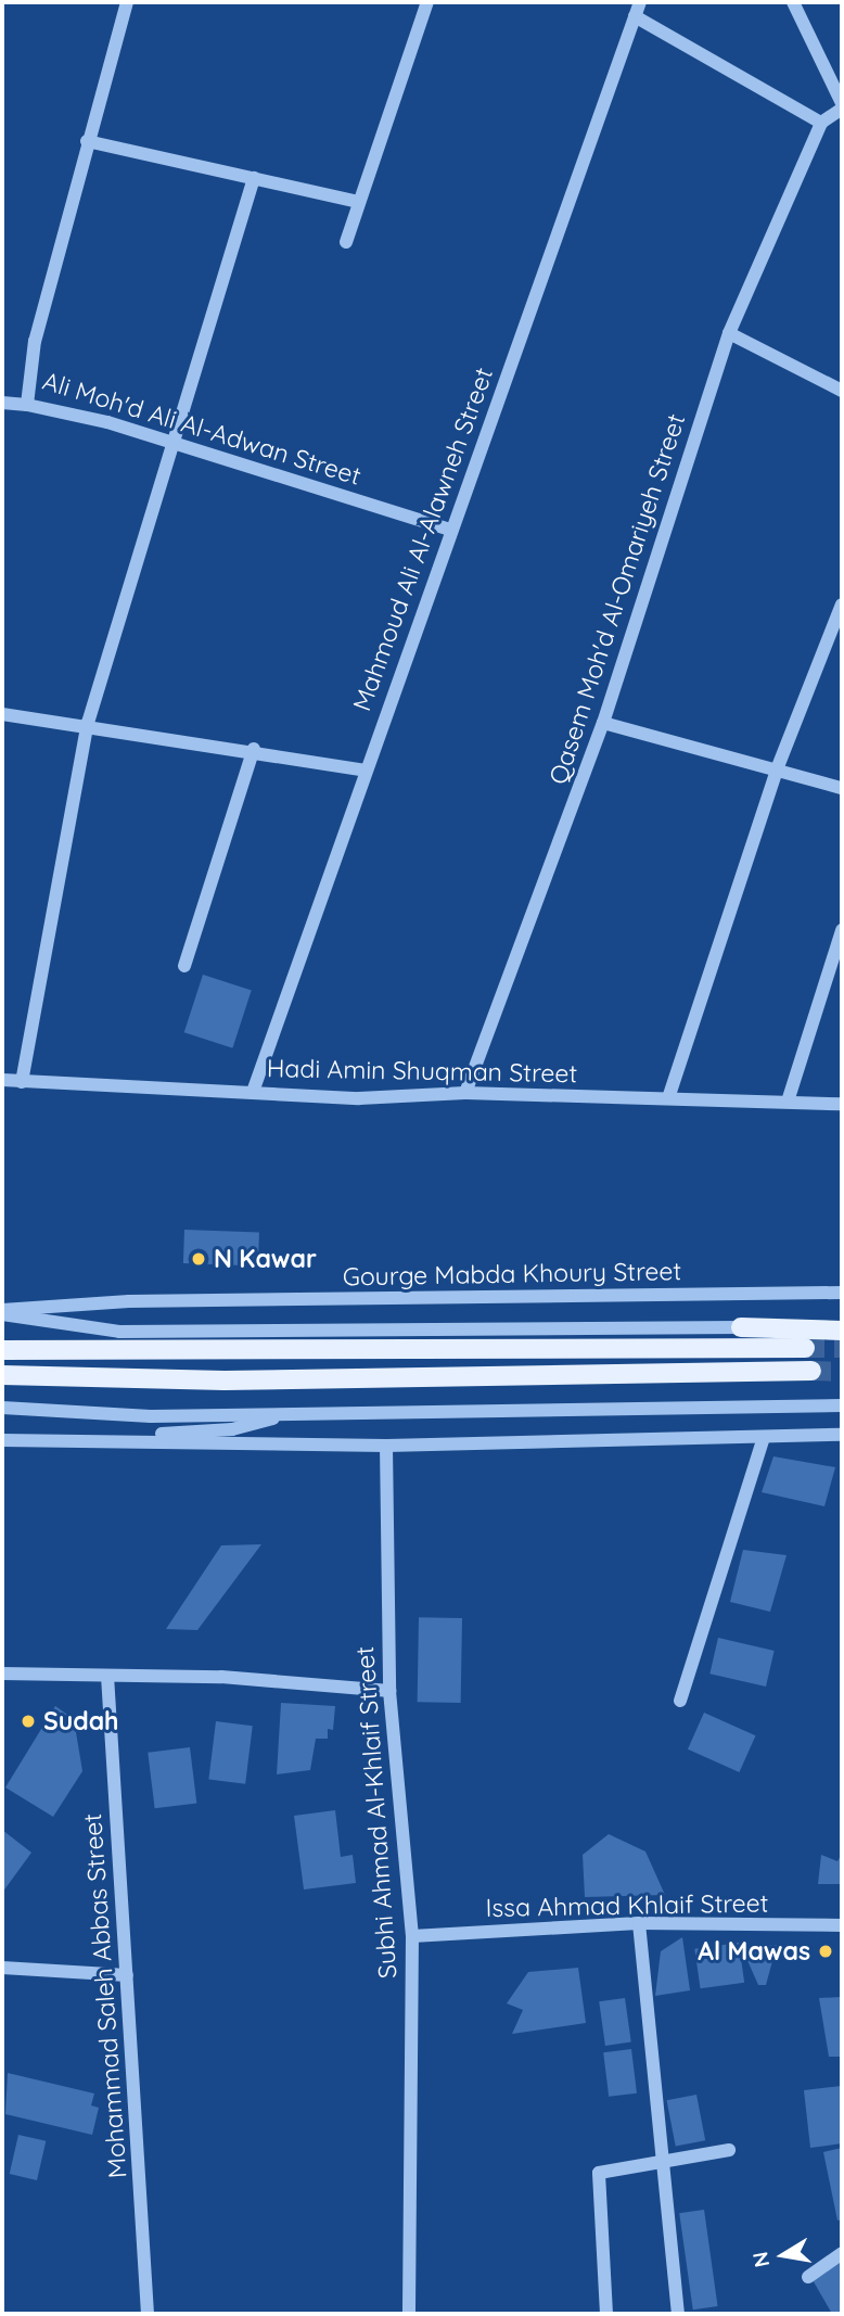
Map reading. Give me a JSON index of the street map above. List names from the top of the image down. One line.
{"streets":{"street":["Ali Moh'd Ali Al-Adwan Street","Mahmoud Ali Al-Alawneh Street","Qasem Moh'd Al-Omariyeh Street","Hadi Amin Shuqman Street","Gourge Mabda Khoury Street","Subhi Ahmad Al-Khlaif Street","Issa Ahmad Khlaif Street","Mohammad Saleh Abbas Street"]},"crossings":[["Ali Moh'd Ali Al-Adwan Street","Mahmoud Ali Al-Alawneh Street"],["Mahmoud Ali Al-Alawneh Street","Hadi Amin Shuqman Street"],["Qasem Moh'd Al-Omariyeh Street","Hadi Amin Shuqman Street"],["Subhi Ahmad Al-Khlaif Street","Issa Ahmad Khlaif Street"]],"places":["N Kawar","Sudah","Al Mawas"],"north":"left"}
